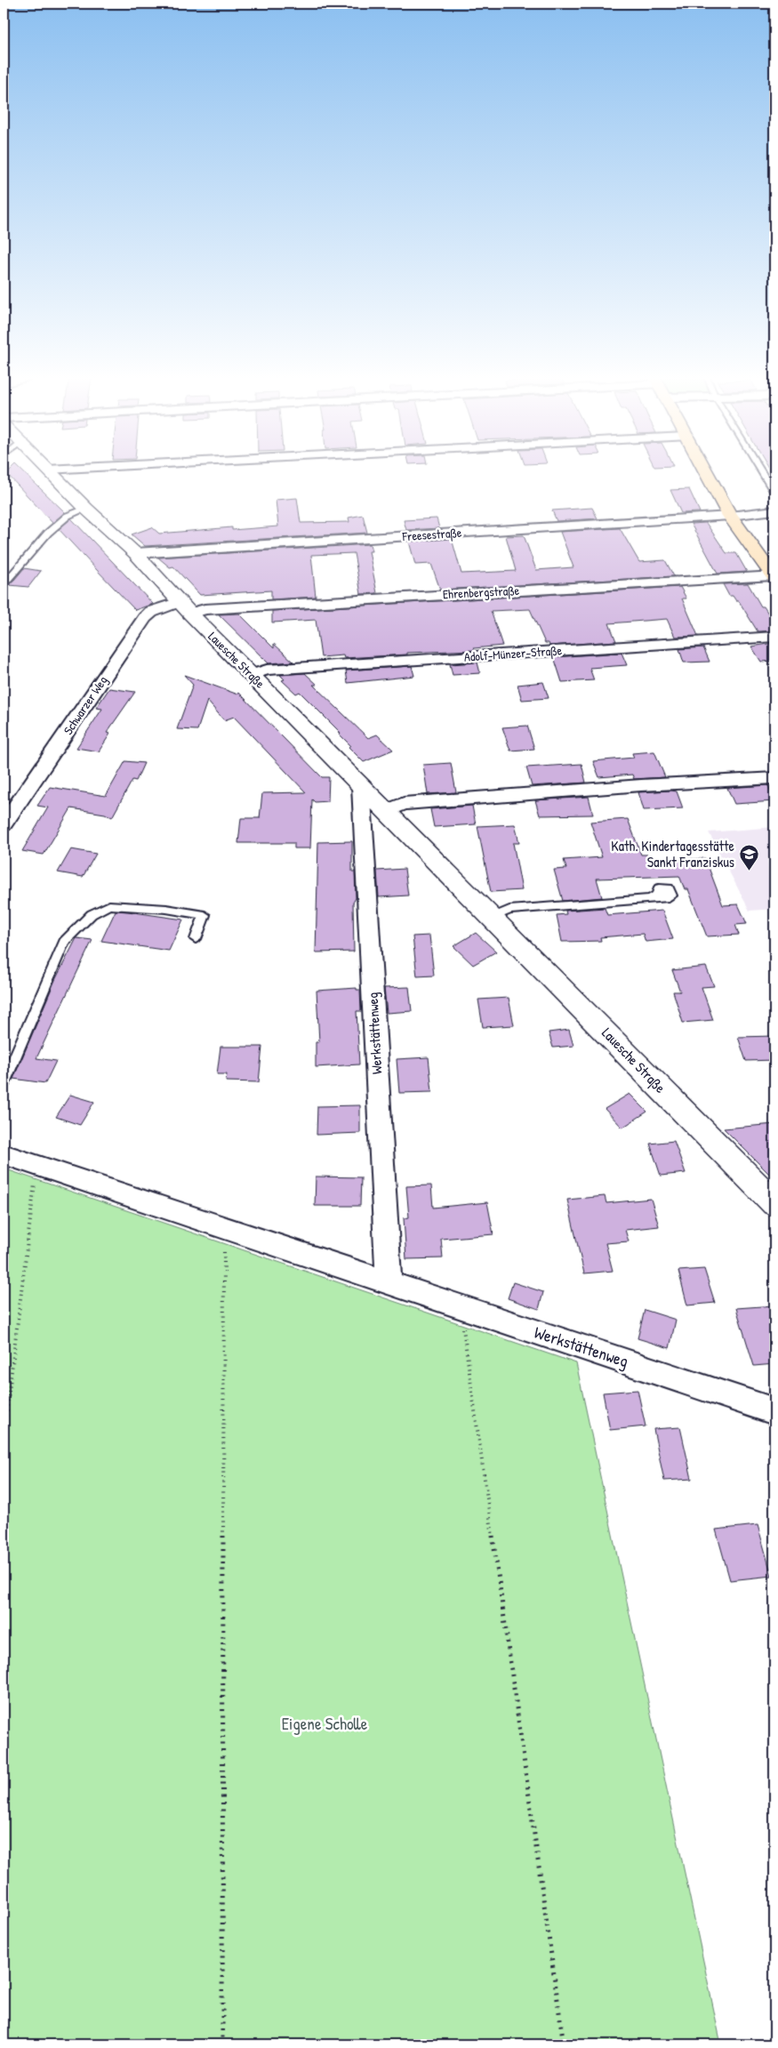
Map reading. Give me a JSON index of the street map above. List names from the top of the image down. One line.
{"streets":{"street":["Freesestraße","Ehrenbergstraße","Adolf-Münzer-Straße","Lauesche Straße","Schwarzer Weg","Werkstättenweg"]},"crossings":[["Freesestraße","Lauesche Straße"],["Ehrenbergstraße","Lauesche Straße"],["Ehrenbergstraße","Schwarzer Weg"],["Adolf-Münzer-Straße","Lauesche Straße"],["Lauesche Straße","Schwarzer Weg"],["Lauesche Straße","Werkstättenweg"]],"parks":["Eigene Scholle"],"places":{"school or university":["Kath. Kindertagesstätte Sankt Franziskus"]}}
